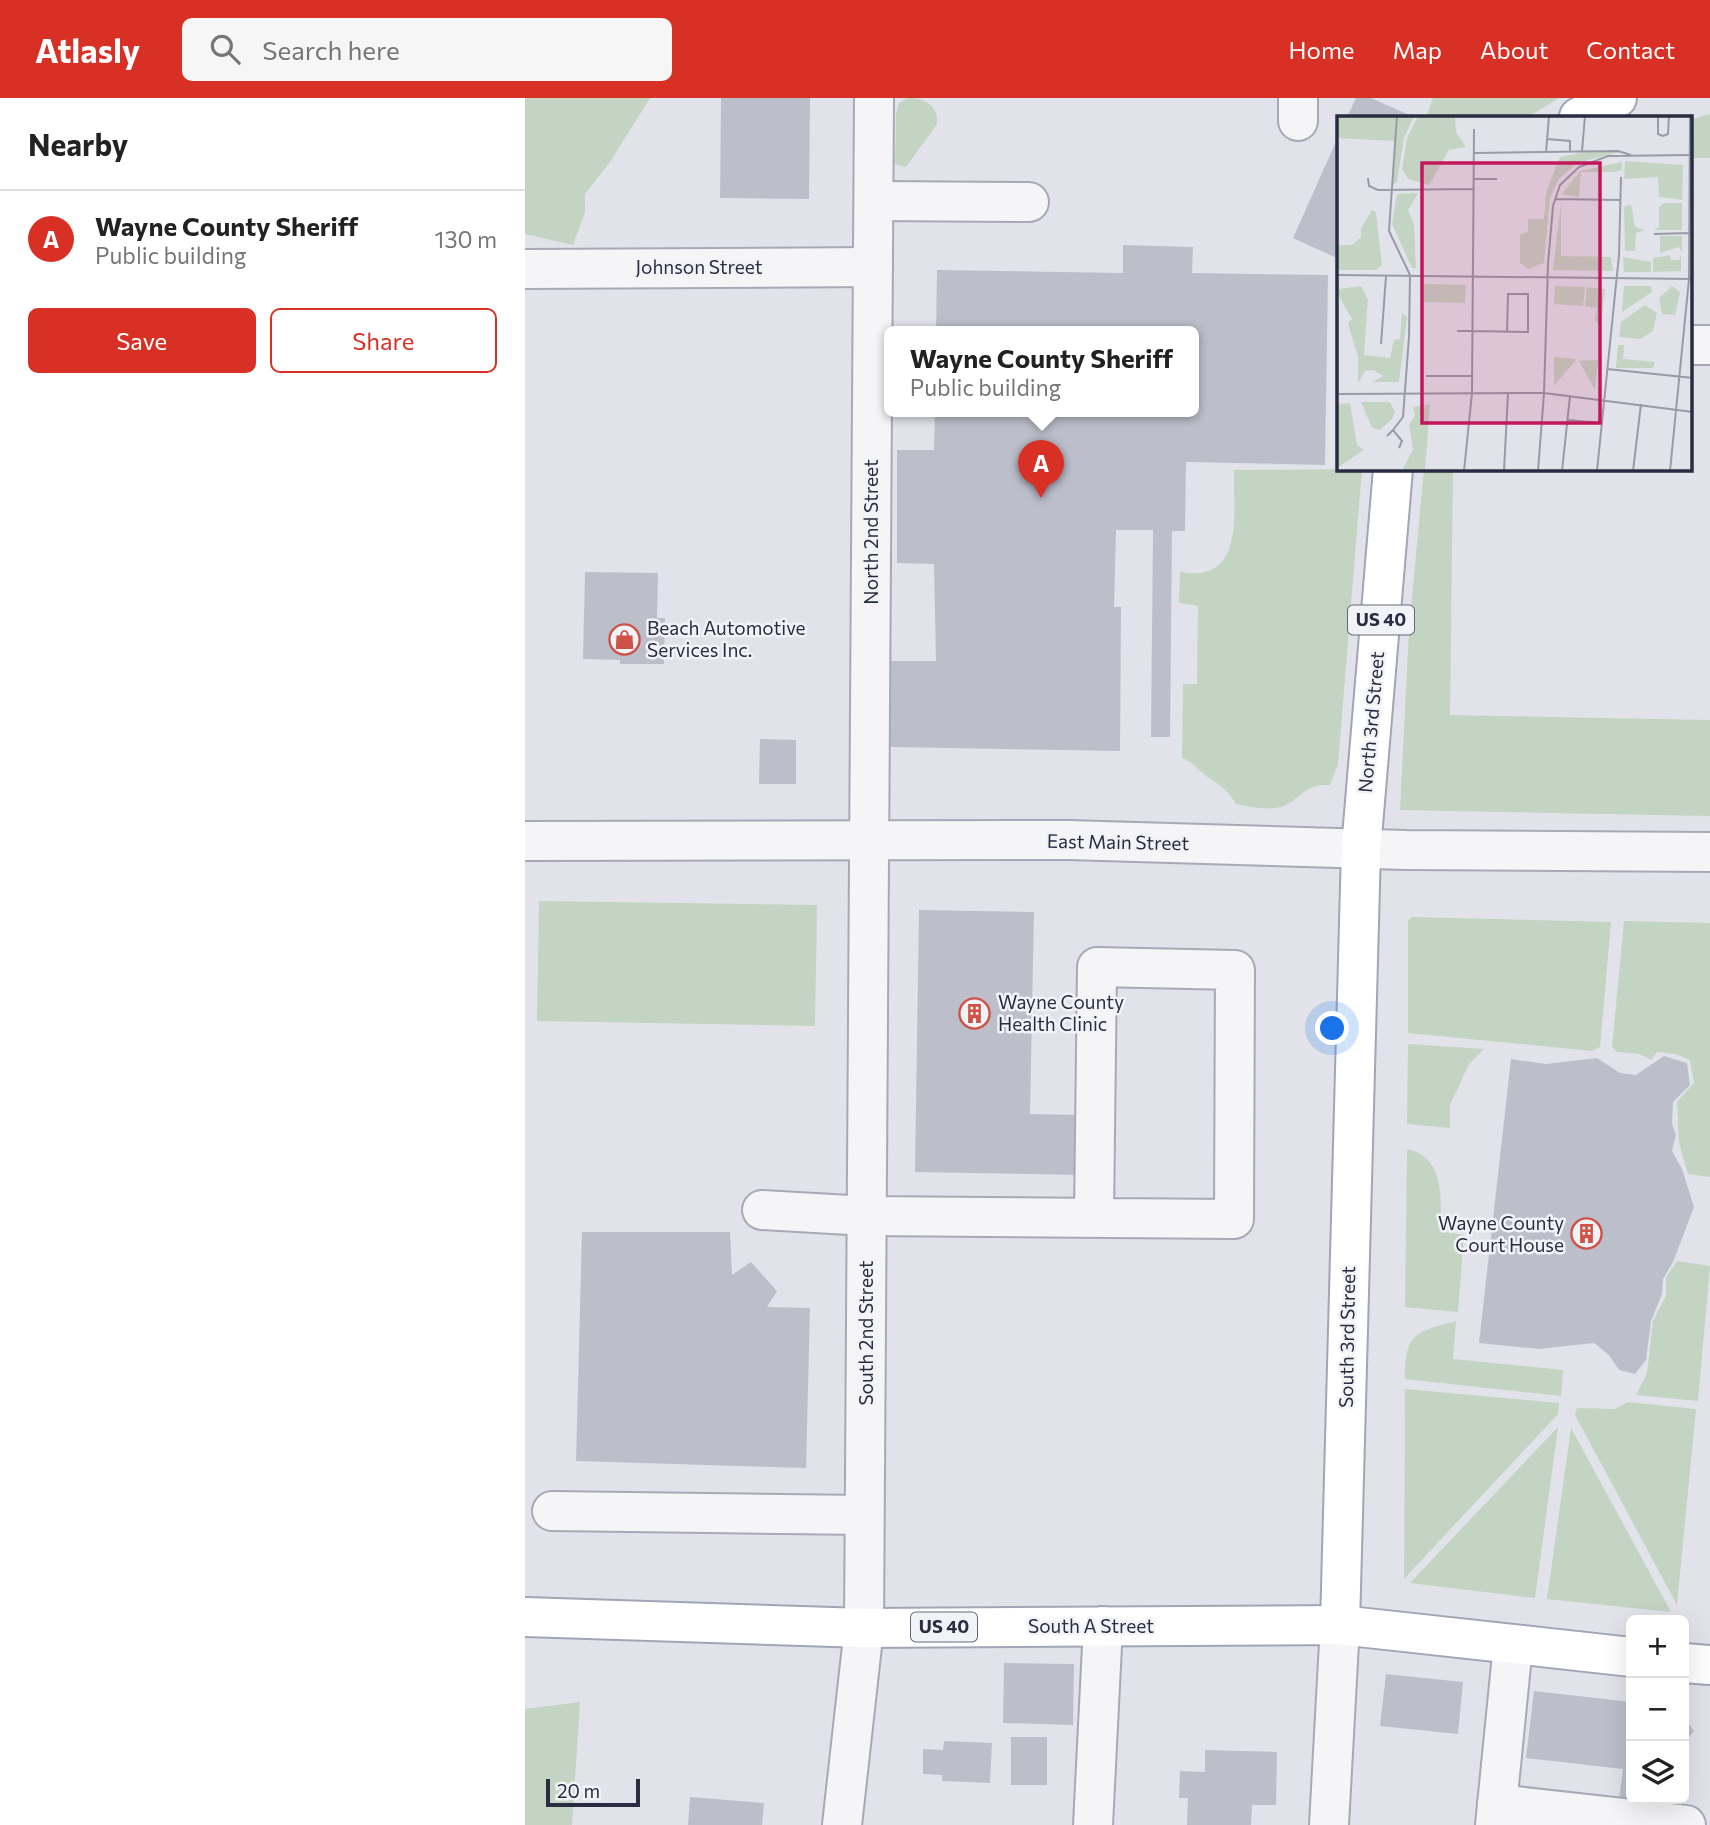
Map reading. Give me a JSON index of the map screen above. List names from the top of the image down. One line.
{"streets":{"main road":["US 40","North 3rd Street","South 3rd Street","South A Street"],"street":["Johnson Street","North 2nd Street","East Main Street","South 2nd Street"]},"crossings":[["Johnson Street","North 2nd Street"],["North 2nd Street","East Main Street"],["North 2nd Street","South 2nd Street"],["North 3rd Street","East Main Street"],["North 3rd Street","South 3rd Street"],["East Main Street","South 2nd Street"],["East Main Street","South 3rd Street"],["South 2nd Street","South A Street"],["South 3rd Street","South A Street"]],"places":{"shop":["Beach Automotive Services Inc."],"building":["Wayne County Health Clinic","Wayne County Court House"]},"scale_bar":"20 m","page":{"header":"Atlasly","search":"Search here","nav":["Home","Map","About","Contact"],"heading":"Nearby","list":[{"mark":"A","name":"Wayne County Sheriff","note":"Public building","value":"130 m"}],"buttons":["Save","Share"],"popup":["Wayne County Sheriff","Public building"],"pins":"A","map_buttons":["+","−"],"scale":"20 m"}}
